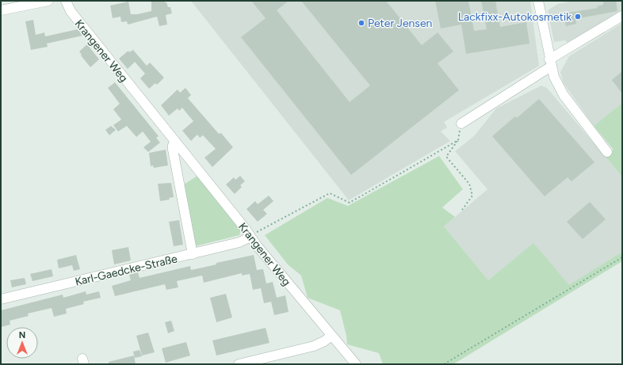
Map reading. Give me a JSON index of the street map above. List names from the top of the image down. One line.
{"streets":{"street":["Krangener Weg","Karl-Gaedcke-Straße"]},"crossings":[["Krangener Weg","Karl-Gaedcke-Straße"]],"places":["Lackfixx-Autokosmetik","Peter Jensen"],"north":"top"}
